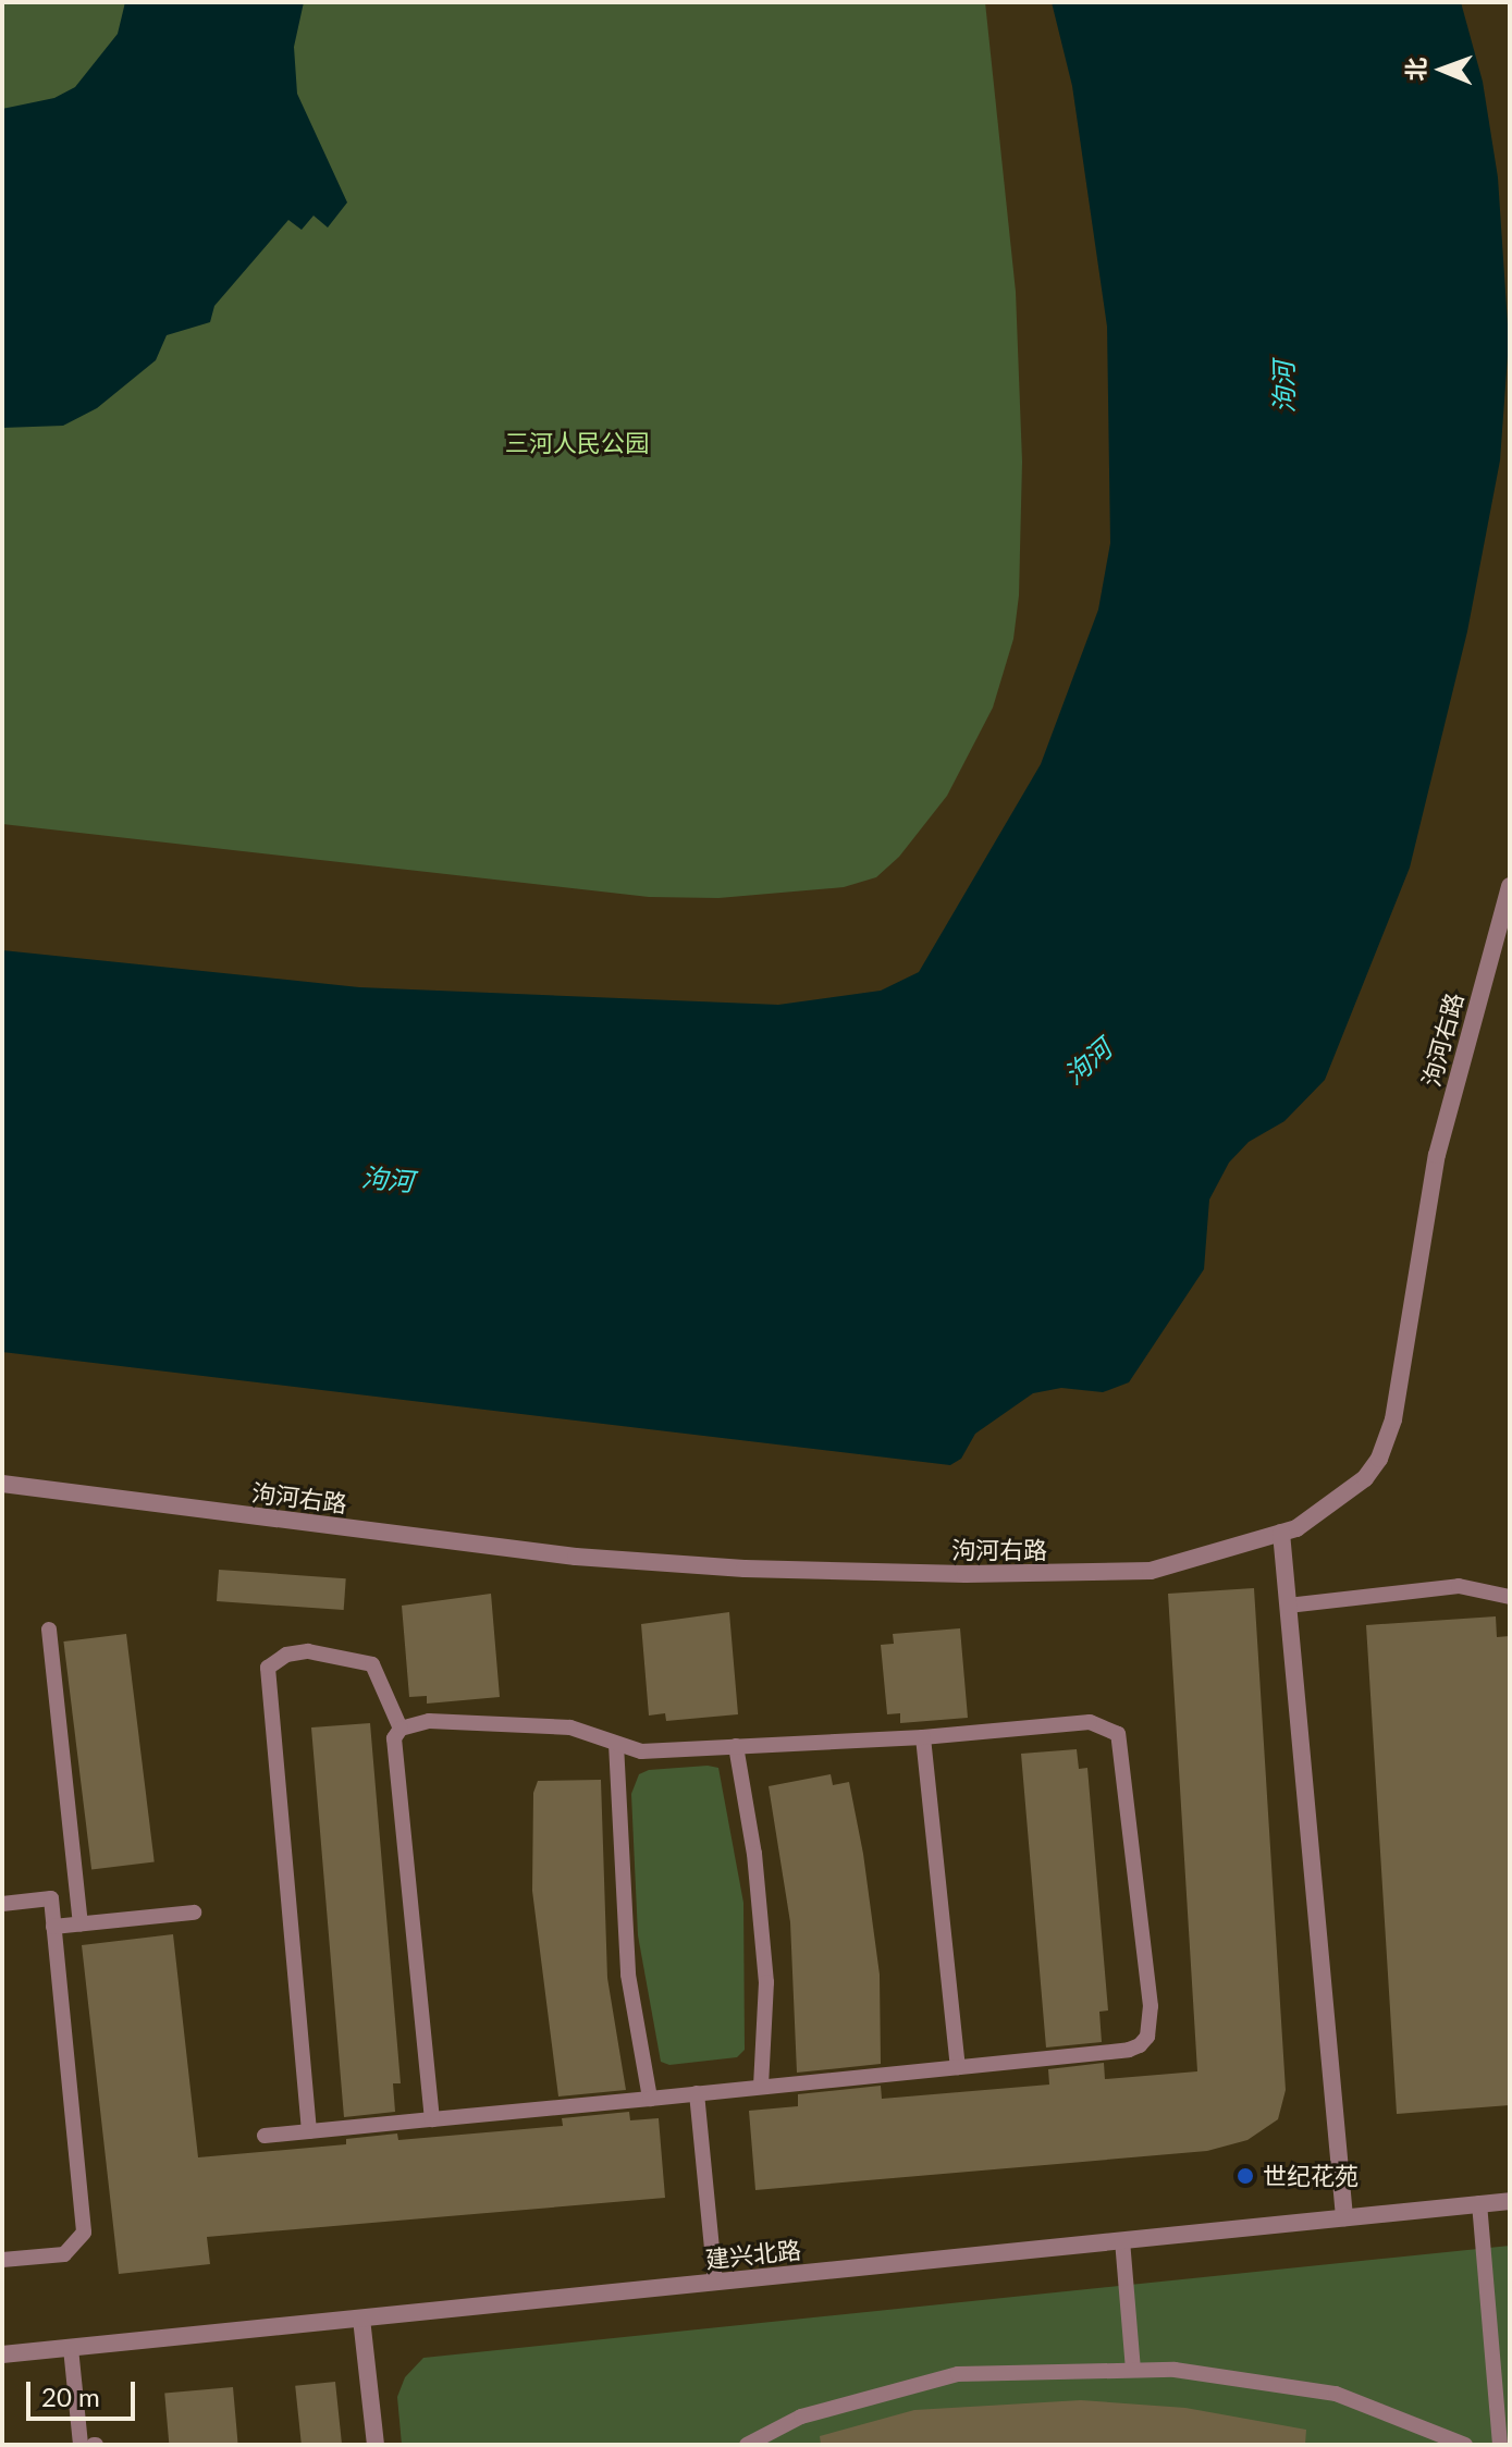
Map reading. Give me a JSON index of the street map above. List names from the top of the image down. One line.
{"streets":{"street":["泃河右路","建兴北路"]},"water":["泃河"],"parks":["三河人民公园"],"places":["世纪花苑"],"scale_bar":"20 m","north":"left"}
